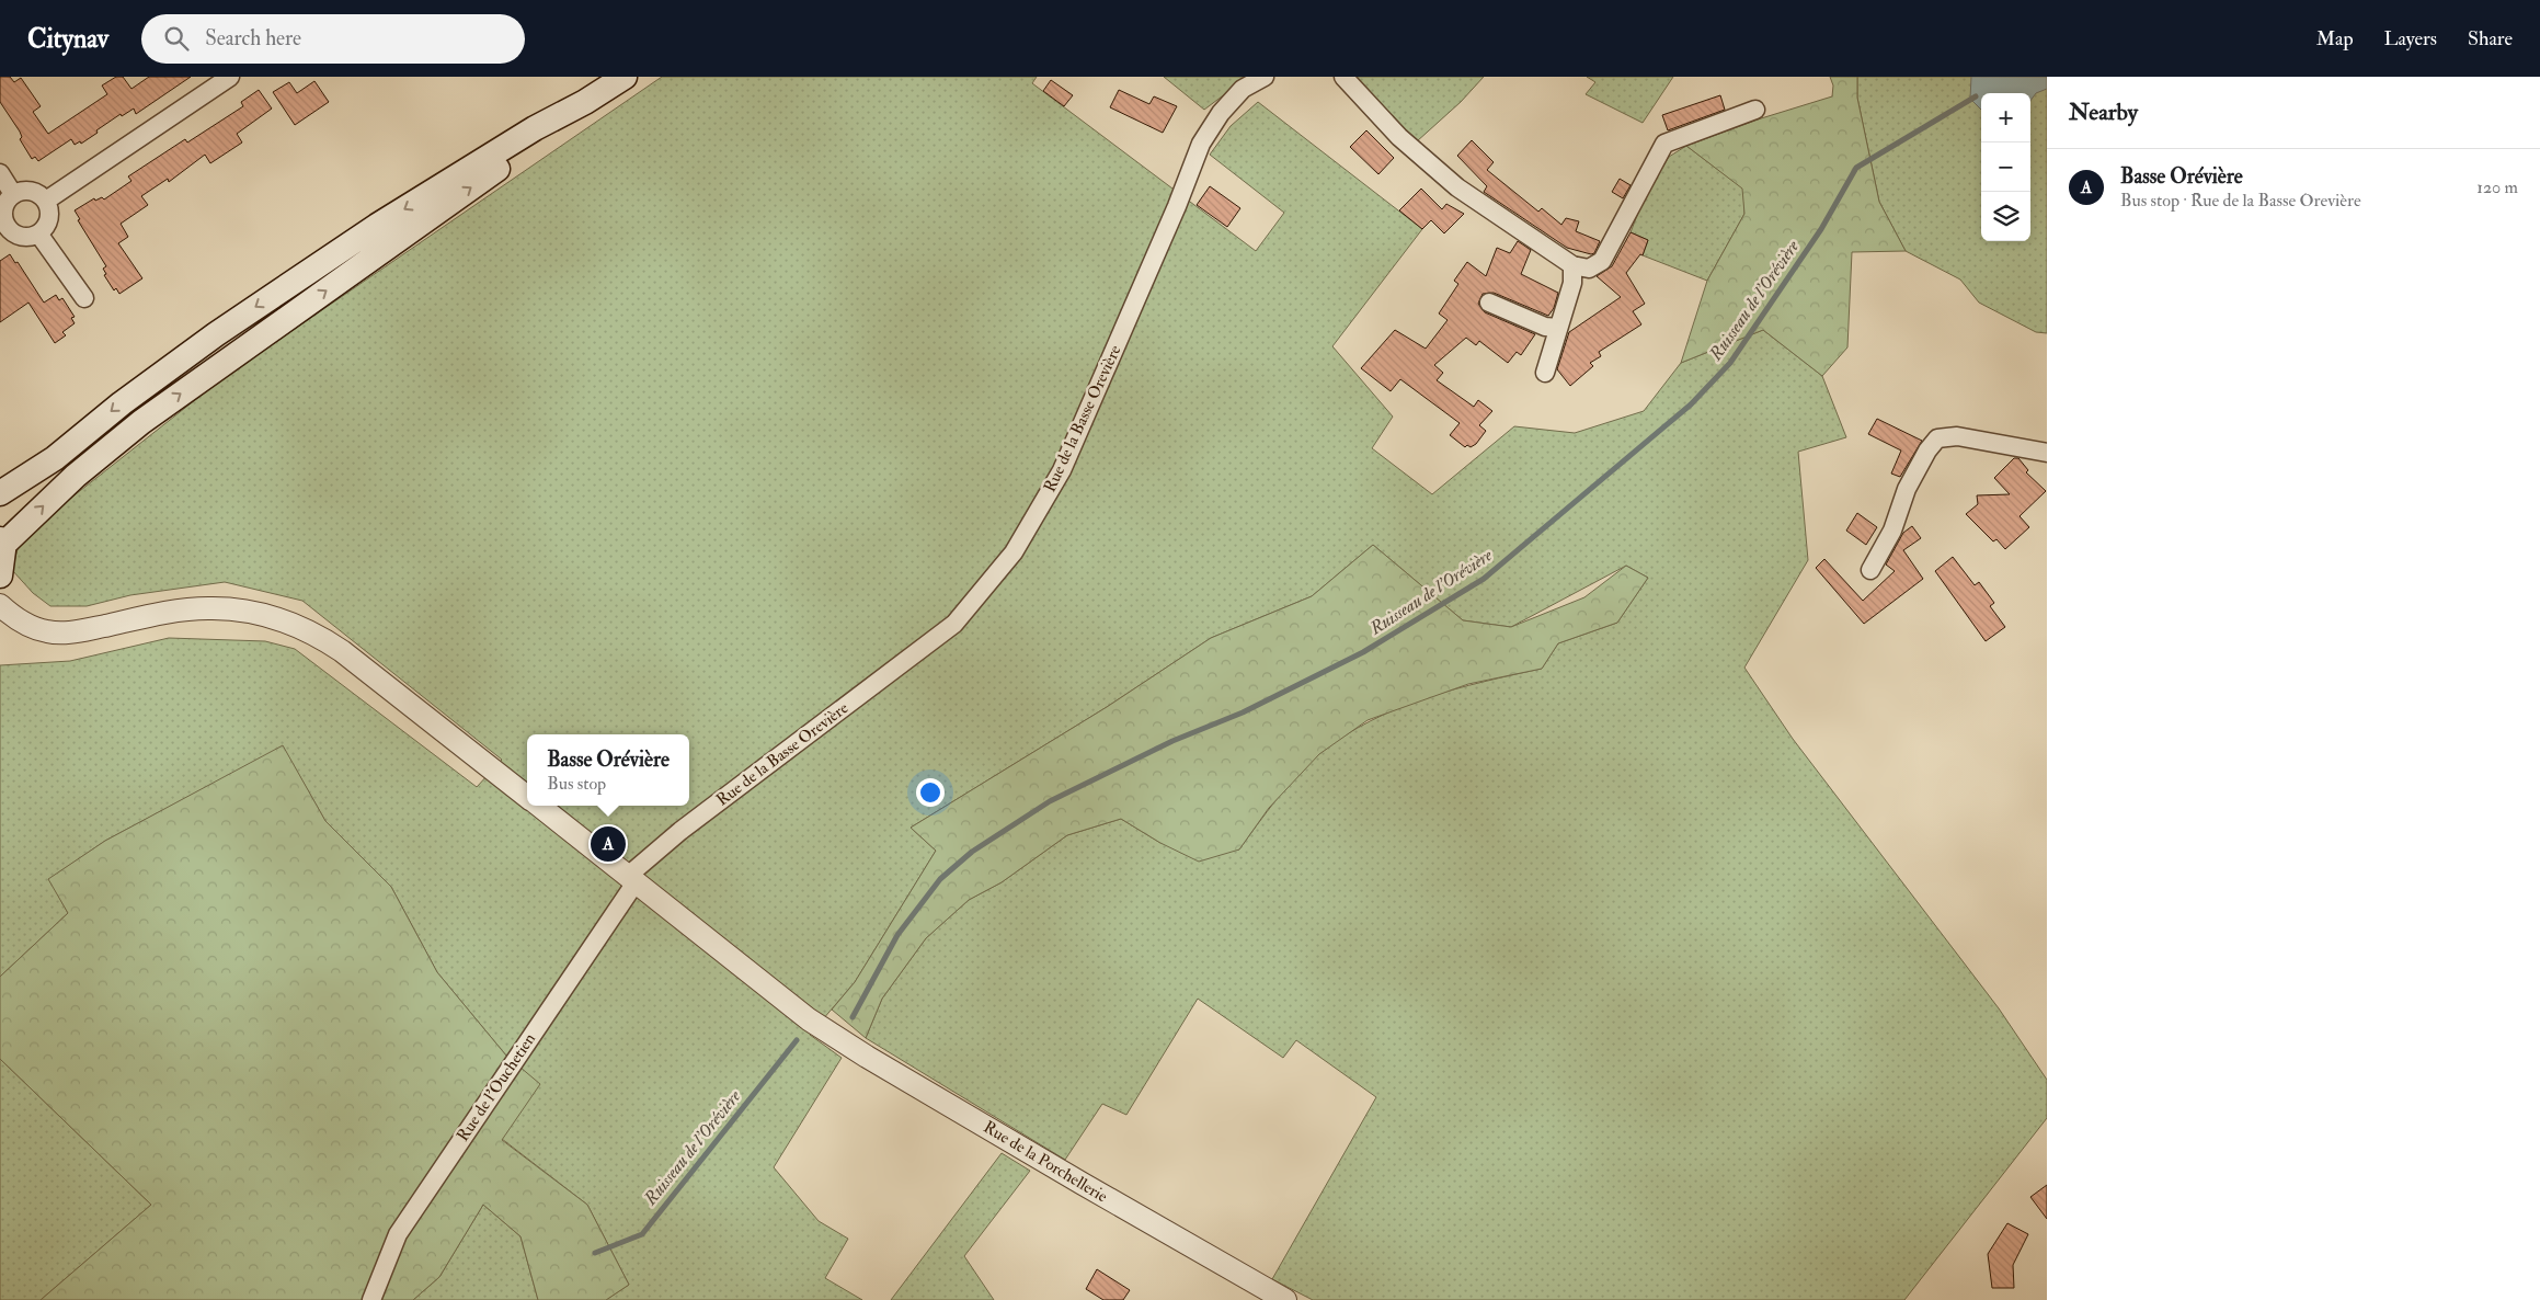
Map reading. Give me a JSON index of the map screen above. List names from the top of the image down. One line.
{"streets":{"street":["Rue de la Basse Orevière","Rue de l'Ouchetien","Rue de la Porchellerie"]},"crossings":[["Rue de la Basse Orevière","Rue de l'Ouchetien"],["Rue de la Basse Orevière","Rue de la Porchellerie"],["Rue de l'Ouchetien","Rue de la Porchellerie"]],"water":["Ruisseau de l'Orévière"],"page":{"header":"Citynav","search":"Search here","nav":["Map","Layers","Share"],"heading":"Nearby","map_buttons":["+","−"],"list":[{"mark":"A","name":"Basse Orévière","note":"Bus stop · Rue de la Basse Orevière","value":"120 m"}],"popup":["Basse Orévière","Bus stop"],"pins":"A"}}
